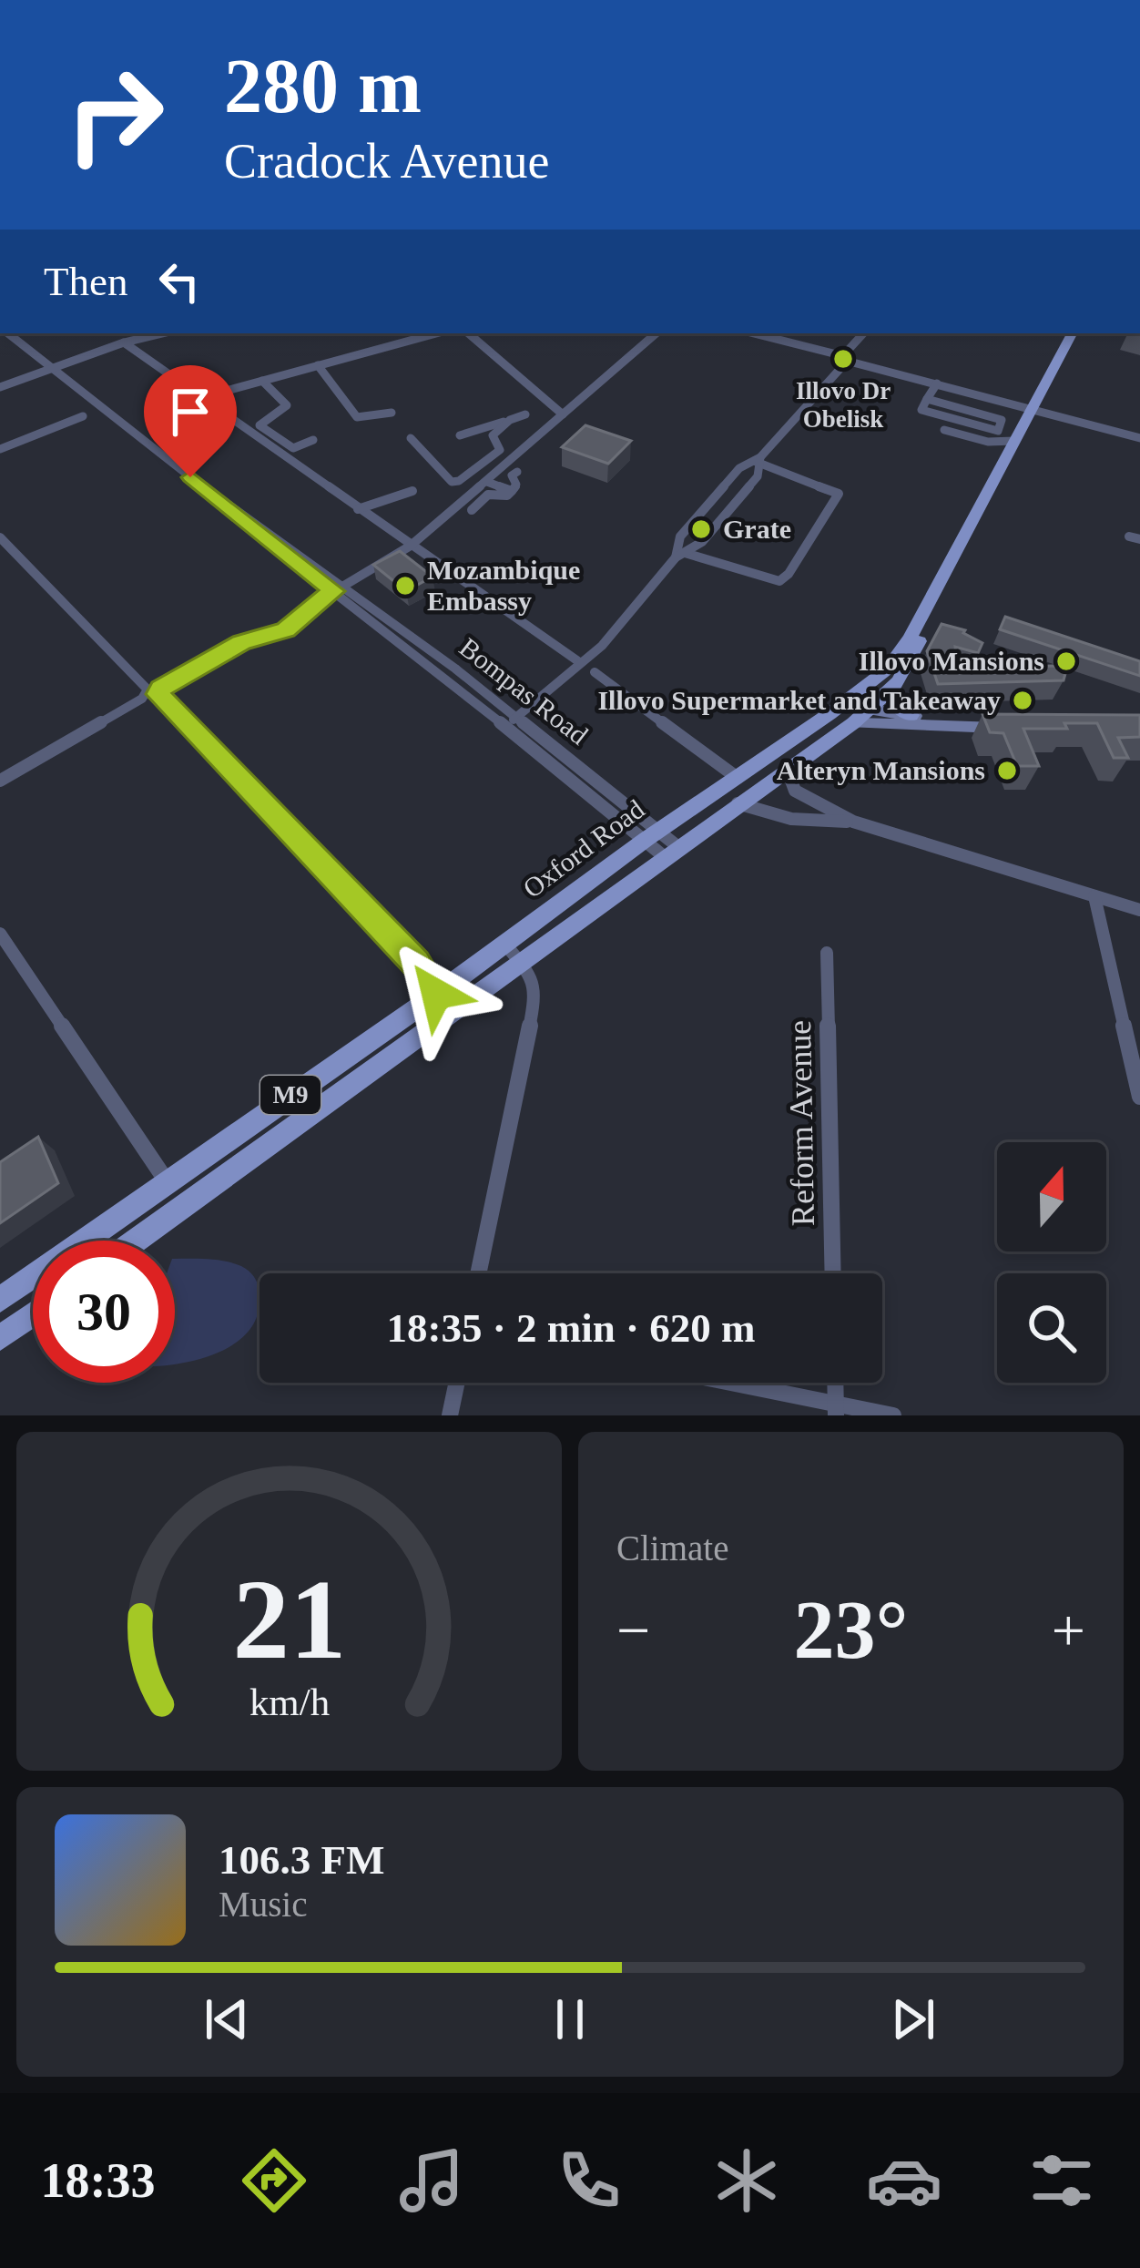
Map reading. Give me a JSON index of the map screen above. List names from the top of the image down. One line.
{"streets":{"main road":["Oxford Road","M9"],"street":["Bompas Road","Reform Avenue"]},"crossings":[["Bompas Road","Oxford Road"]],"places":["Illovo Dr Obelisk","Grate","Mozambique Embassy","Illovo Mansions","Illovo Supermarket and Takeaway","Alteryn Mansions"],"north":"top","page":{"turn":["280 m","Cradock Avenue"],"then":"Then","limit":"30","trip":"18:35 · 2 min · 620 m","tile":"Climate","heat":["−","23°","+"],"song":["106.3 FM","Music"],"tabs":"18:33","gauge":["21","km/h"]}}
